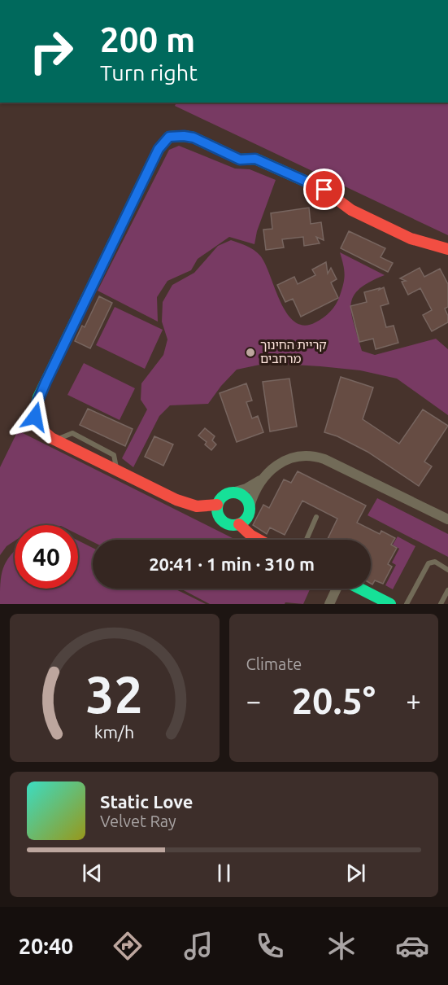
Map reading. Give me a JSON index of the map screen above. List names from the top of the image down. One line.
{"places":["קריית החינוך מרחבים"],"page":{"turn":["200 m","Turn right"],"limit":"40","trip":"20:41 · 1 min · 310 m","tile":"Climate","heat":["−","20.5°","+"],"song":["Static Love","Velvet Ray"],"tabs":"20:40","gauge":["32","km/h"]}}
